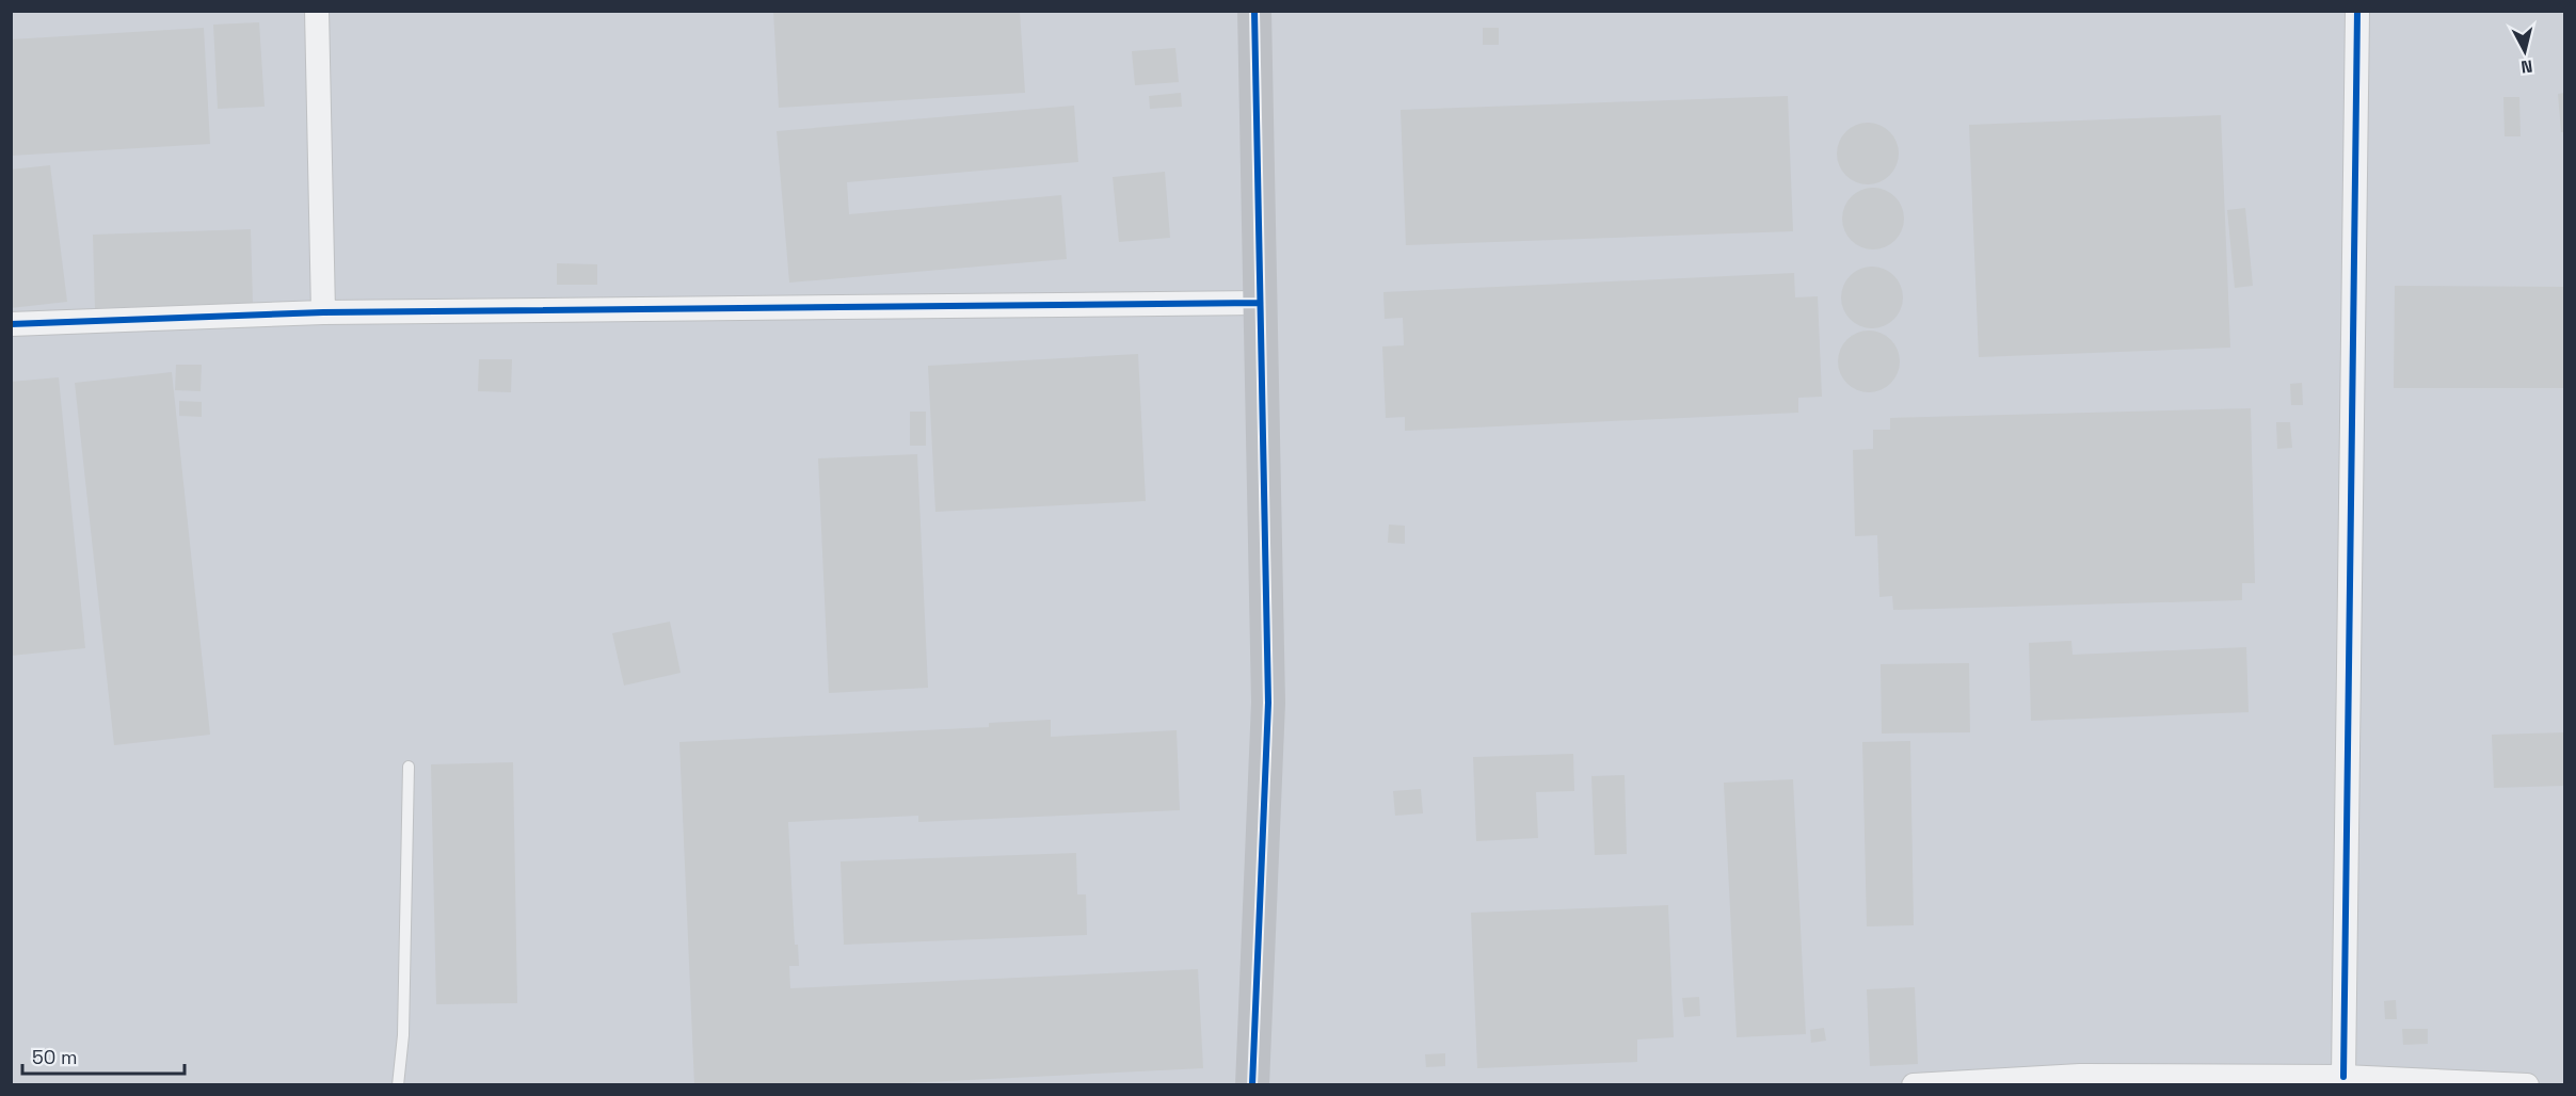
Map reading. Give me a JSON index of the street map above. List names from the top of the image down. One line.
{"scale_bar":"50 m","north":"bottom"}
